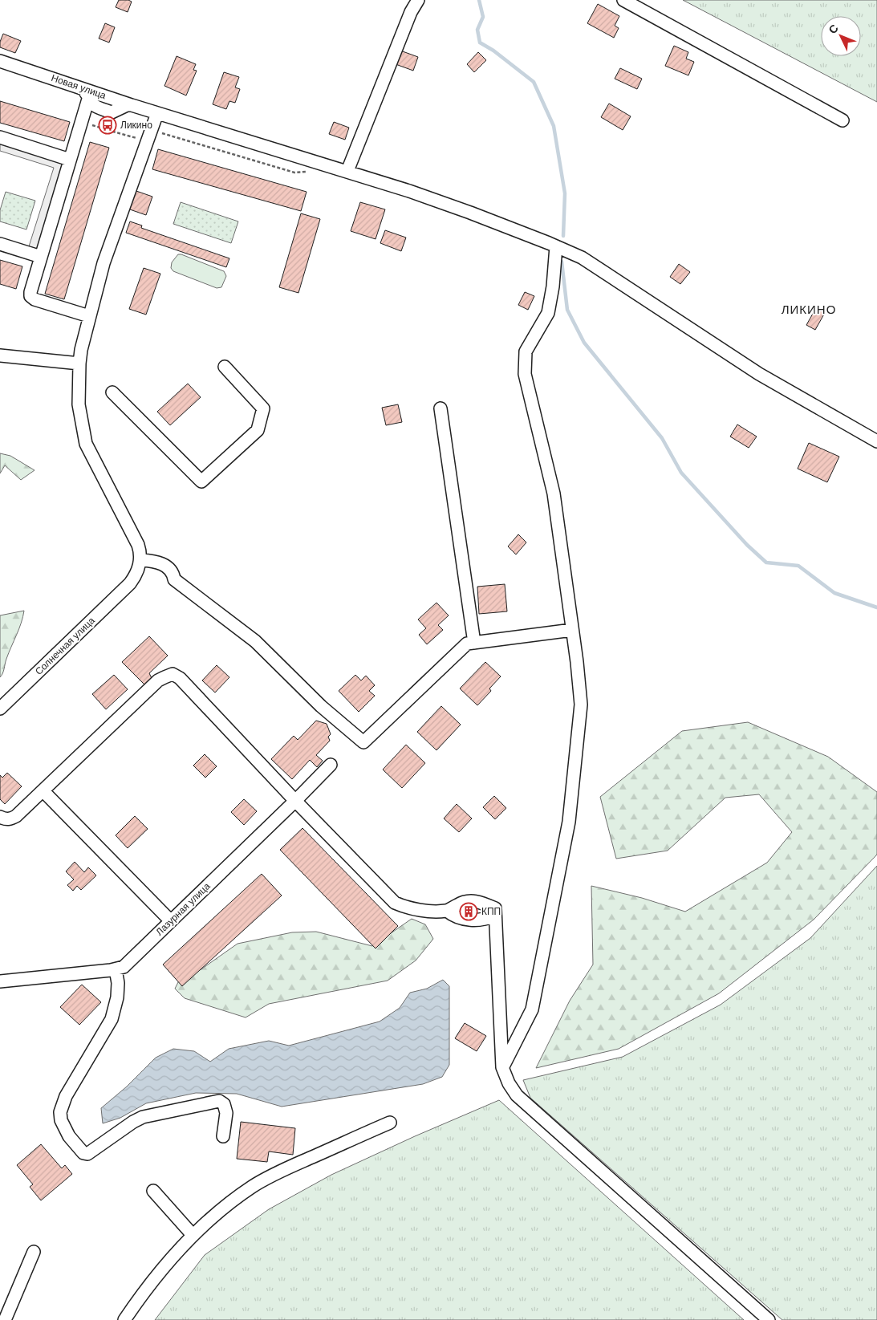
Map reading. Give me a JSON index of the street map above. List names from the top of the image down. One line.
{"streets":{"street":["Новая улица","Солнечная улица","Лазурная улица"]},"districts":["ЛИКИНО"],"places":{"bus stop":["Ликино"],"building":["КПП"]},"north":"top left"}
